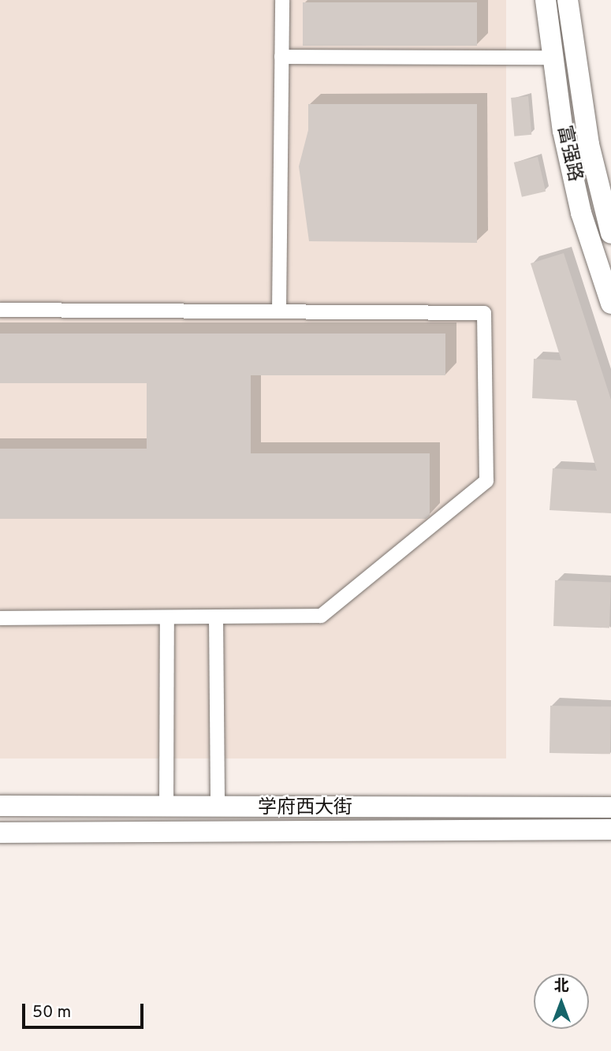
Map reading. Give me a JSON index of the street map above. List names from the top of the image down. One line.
{"streets":{"main road":["富强路","学府西大街"]},"scale_bar":"50 m","north":"top"}
